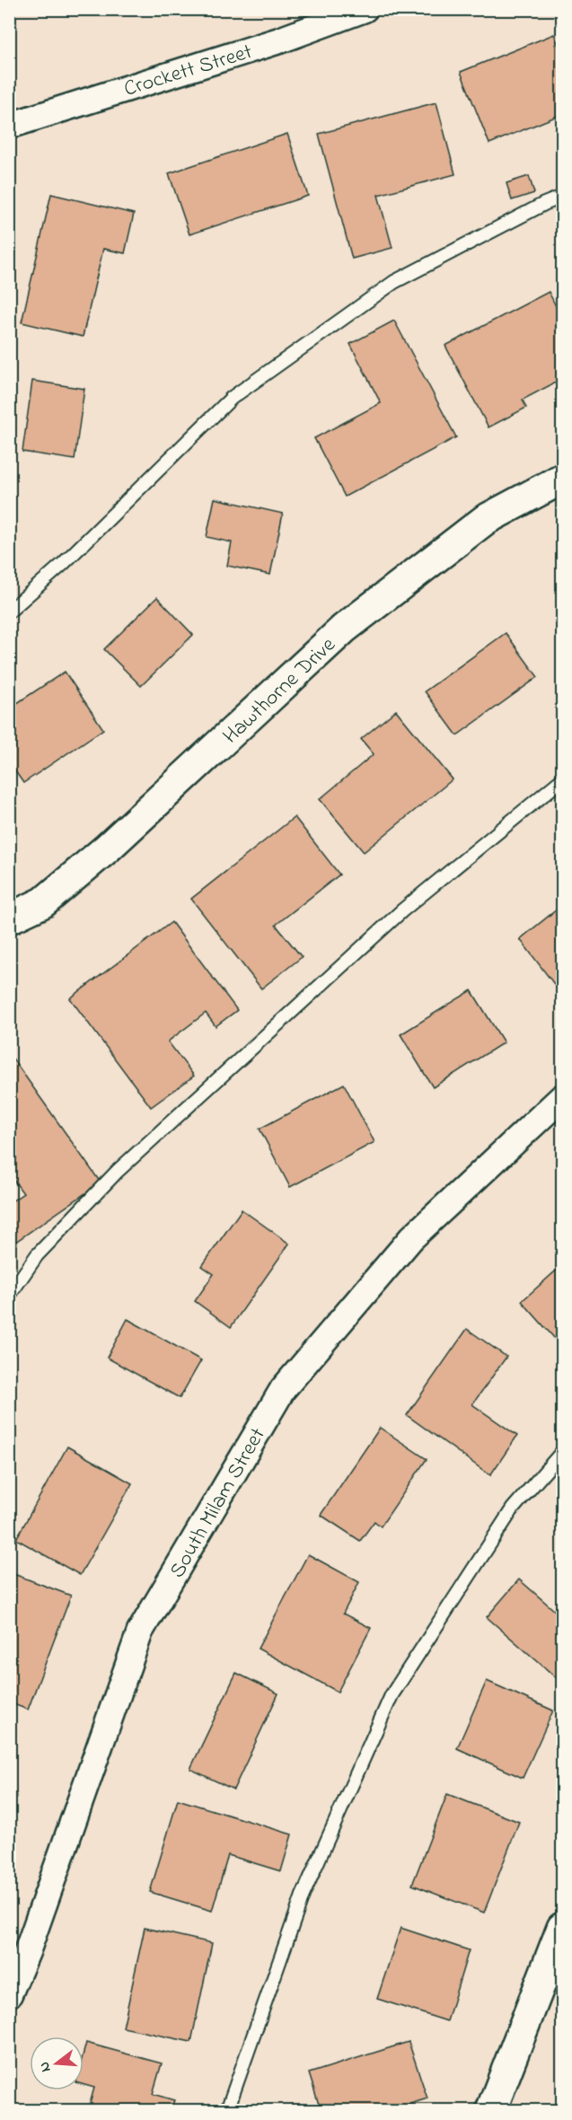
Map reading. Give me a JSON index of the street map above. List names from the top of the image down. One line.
{"streets":{"street":["Crockett Street","Hawthorne Drive","South Milam Street"]},"north":"left"}
